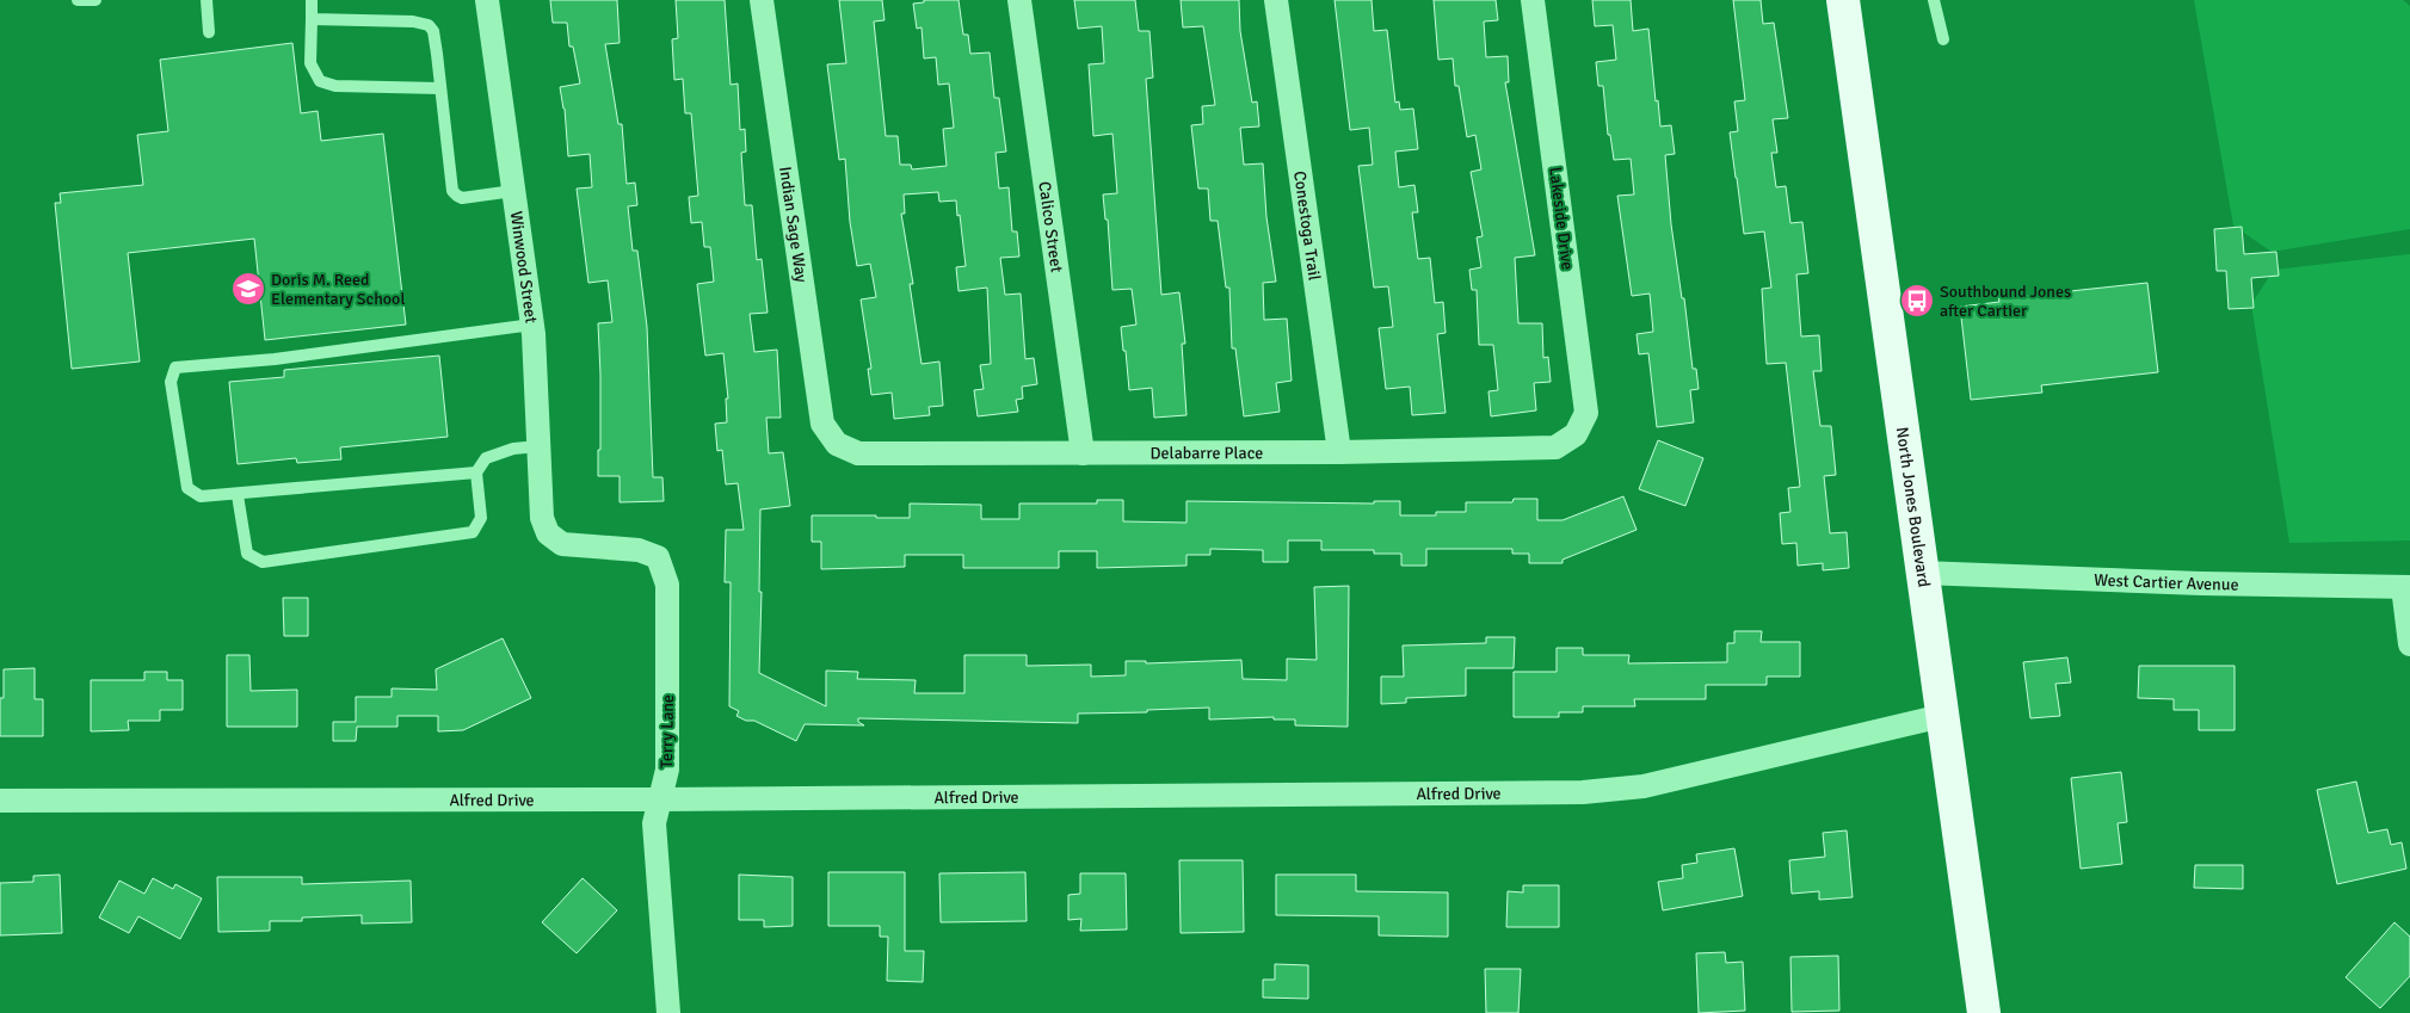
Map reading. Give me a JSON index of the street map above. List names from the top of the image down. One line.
{"streets":{"main road":["North Jones Boulevard"],"street":["Lakeside Drive","Indian Sage Way","Conestoga Trail","Calico Street","Winwood Street","Delabarre Place","West Cartier Avenue","Terry Lane","Alfred Drive"]},"crossings":[["Lakeside Drive","Delabarre Place"],["Indian Sage Way","Delabarre Place"],["Conestoga Trail","Delabarre Place"],["Calico Street","Delabarre Place"],["Winwood Street","Terry Lane"],["North Jones Boulevard","West Cartier Avenue"],["North Jones Boulevard","Alfred Drive"],["Terry Lane","Alfred Drive"]],"places":{"school or university":["Doris M. Reed Elementary School"],"bus stop":["Southbound Jones after Cartier"]}}
